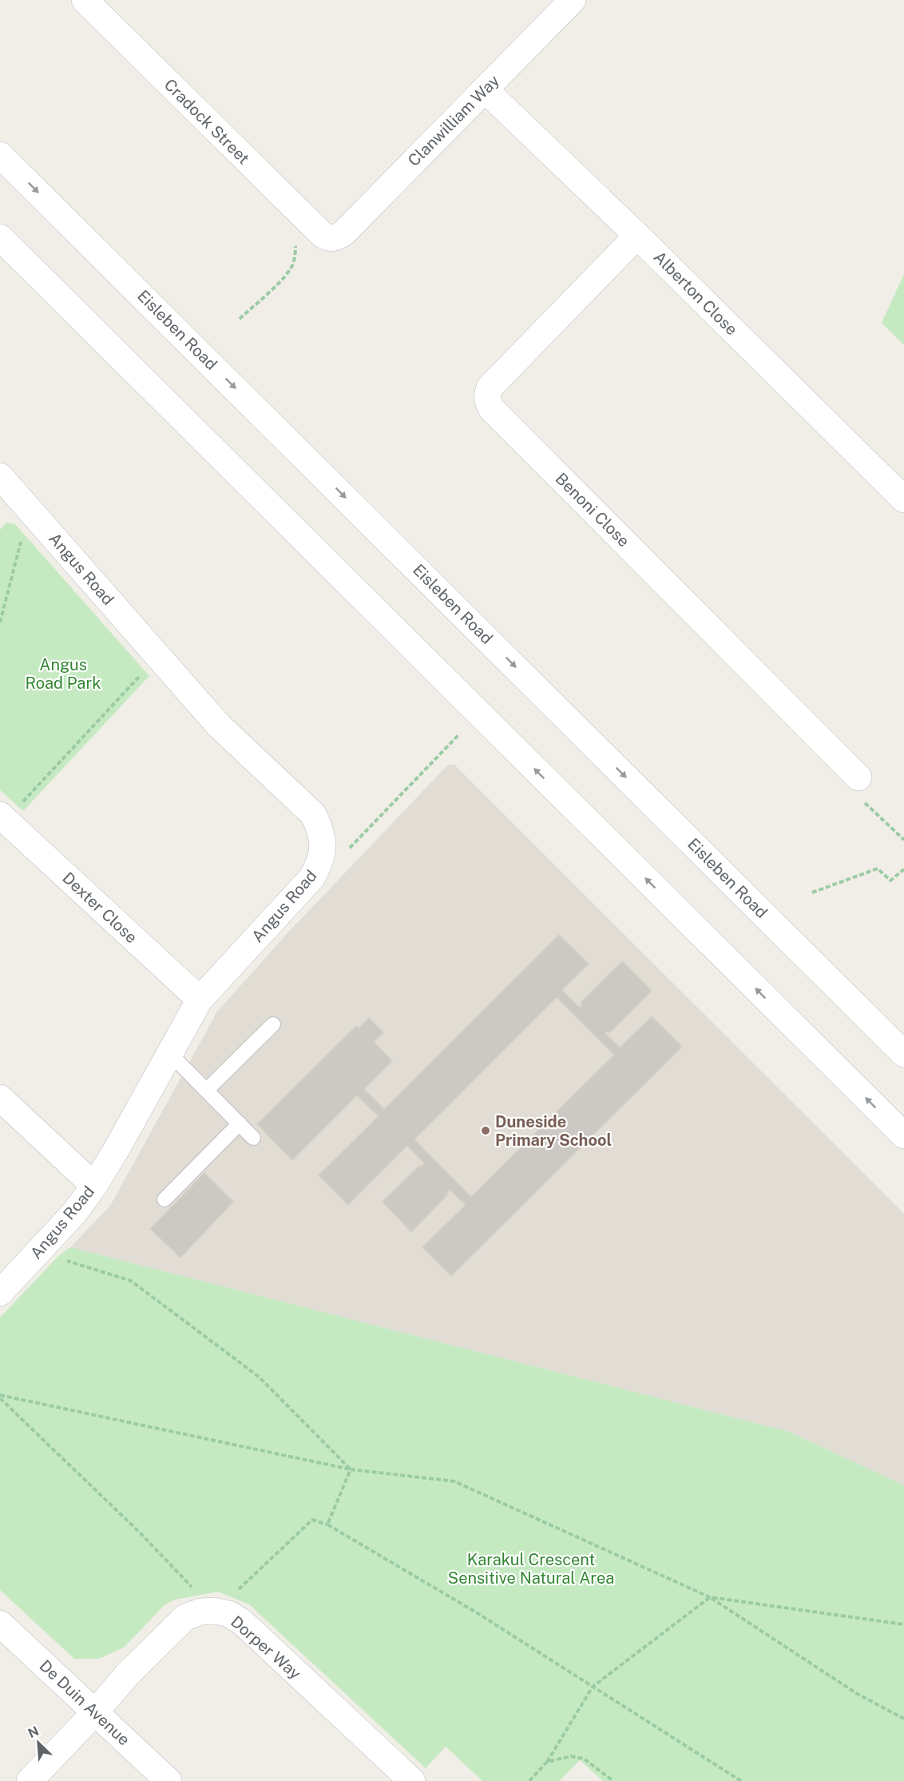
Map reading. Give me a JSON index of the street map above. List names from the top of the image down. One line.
{"streets":{"street":["Clanwilliam Way","Cradock Street","Alberton Close","Eisleben Road","Benoni Close","Angus Road","Dexter Close","Dorper Way","De Duin Avenue"]},"crossings":[["Clanwilliam Way","Cradock Street"],["Clanwilliam Way","Alberton Close"],["Alberton Close","Benoni Close"],["Angus Road","Dexter Close"],["Dorper Way","De Duin Avenue"]],"parks":["Angus Road Park","Karakul Crescent Sensitive Natural Area"],"places":["Duneside Primary School"],"north":"top left"}
